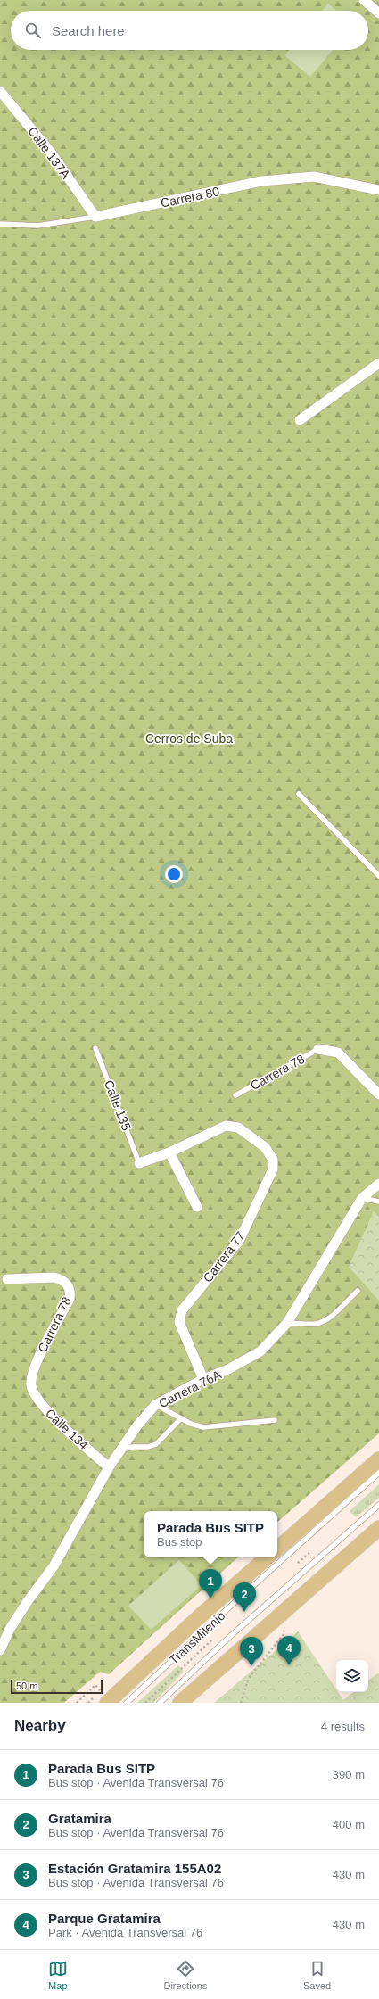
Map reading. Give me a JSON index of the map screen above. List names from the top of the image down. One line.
{"streets":{"street":["Calle 137A","Carrera 80","Carrera 78","Carrera 77","Carrera 76A","Calle 134"],"lane":["Calle 135","TransMilenio"]},"crossings":[["Calle 137A","Carrera 80"],["Carrera 78","Calle 134"],["Carrera 77","Carrera 76A"],["Carrera 76A","Calle 134"]],"parks":["Cerros de Suba"],"scale_bar":"50 m","page":{"search":"Search here","popup":["Parada Bus SITP","Bus stop"],"pins":["1","2","4","3"],"scale":"50 m","heading":["Nearby","4 results"],"list":[{"mark":"1","name":"Parada Bus SITP","note":"Bus stop · Avenida Transversal 76","value":"390 m"},{"mark":"2","name":"Gratamira","note":"Bus stop · Avenida Transversal 76","value":"400 m"},{"mark":"3","name":"Estación Gratamira 155A02","note":"Bus stop · Avenida Transversal 76","value":"430 m"},{"mark":"4","name":"Parque Gratamira","note":"Park · Avenida Transversal 76","value":"430 m"}],"nav":["Map","Directions","Saved"]}}
